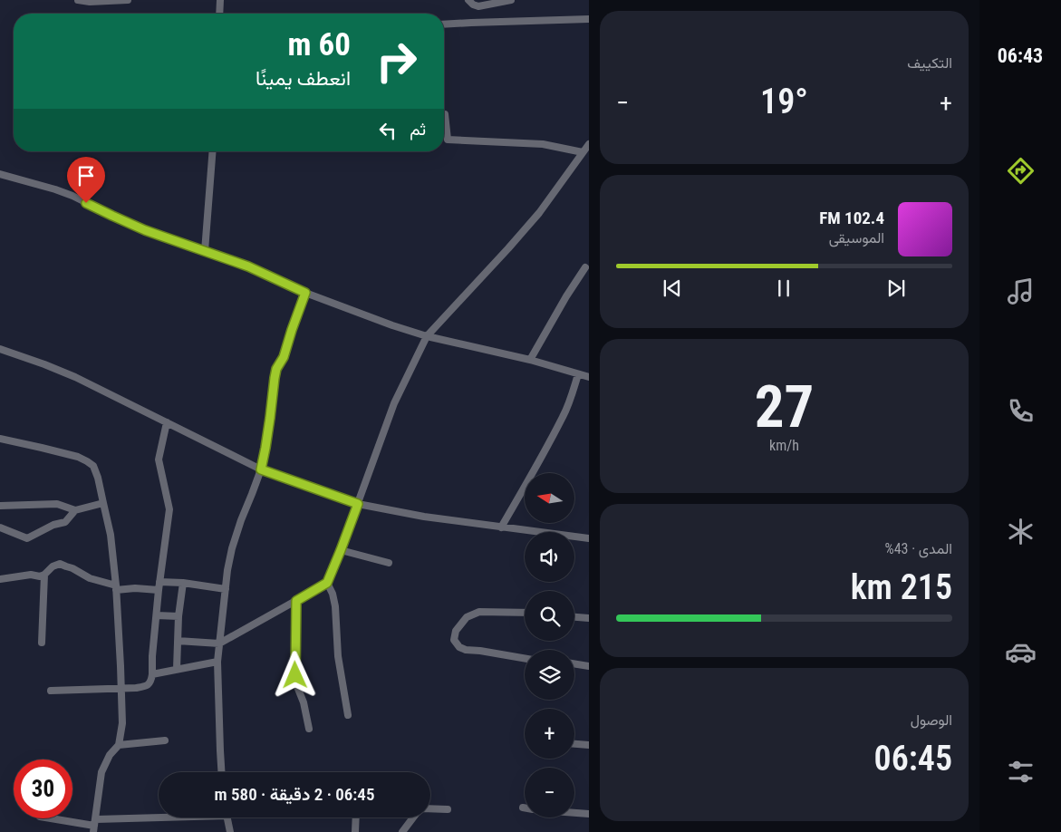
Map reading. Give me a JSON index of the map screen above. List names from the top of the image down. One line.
{"north":"left","page":{"tabs":"06:43","tile":["التكييف",["27","km/h"],["المدى · 43%","215 km"],["الوصول","06:45"]],"turn":["60 m","انعطف يمينًا"],"heat":["−","19°","+"],"then":"ثم","song":["102.4 FM","الموسيقى"],"map_buttons":["+","−"],"limit":"30","trip":"06:45 · 2 دقيقة · 580 m"}}
